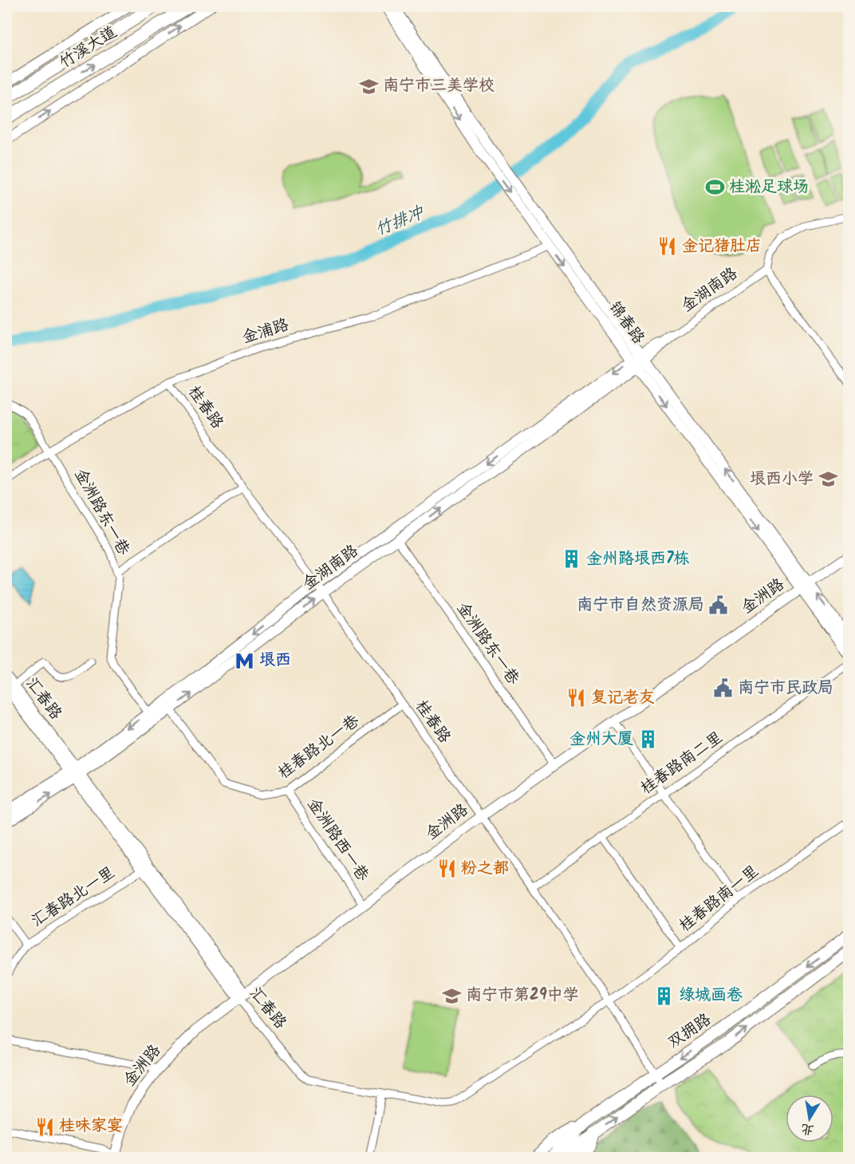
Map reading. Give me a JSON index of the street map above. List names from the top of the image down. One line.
{"streets":{"highway":["竹溪大道"],"main road":["金湖南路","锦春路","金洲路","汇春路","双拥路"],"street":["金浦路","桂春路","金洲路东一巷","桂春路北一巷","桂春路南二里","金洲路西一巷","汇春路北一里","桂春路南一里"]},"crossings":[["金湖南路","锦春路"],["金湖南路","桂春路"],["金湖南路","金洲路东一巷"],["金湖南路","汇春路"],["金湖南路","桂春路北一巷"],["锦春路","金浦路"],["锦春路","金洲路"],["金浦路","桂春路"],["金浦路","金洲路东一巷"],["桂春路","金洲路"],["桂春路","汇春路"],["桂春路","桂春路北一巷"],["桂春路","桂春路南二里"],["桂春路","桂春路南一里"],["桂春路","双拥路"],["金洲路东一巷","金洲路"],["金洲路","汇春路"],["金洲路","金洲路西一巷"],["汇春路","汇春路北一里"],["汇春路","桂春路南一里"],["桂春路北一巷","金洲路西一巷"]],"water":["竹排冲"],"places":{"school or university":["南宁市三美学校","埌西小学","南宁市第29中学"],"sports":["桂淞足球场"],"restaurant":["金记猪肚店","复记老友","粉之都","桂味家宴"],"building":["金州路埌西7栋","金州大厦","绿城画卷"],"public building":["南宁市自然资源局","南宁市民政局"],"metro station":["埌西"]},"north":"bottom"}
